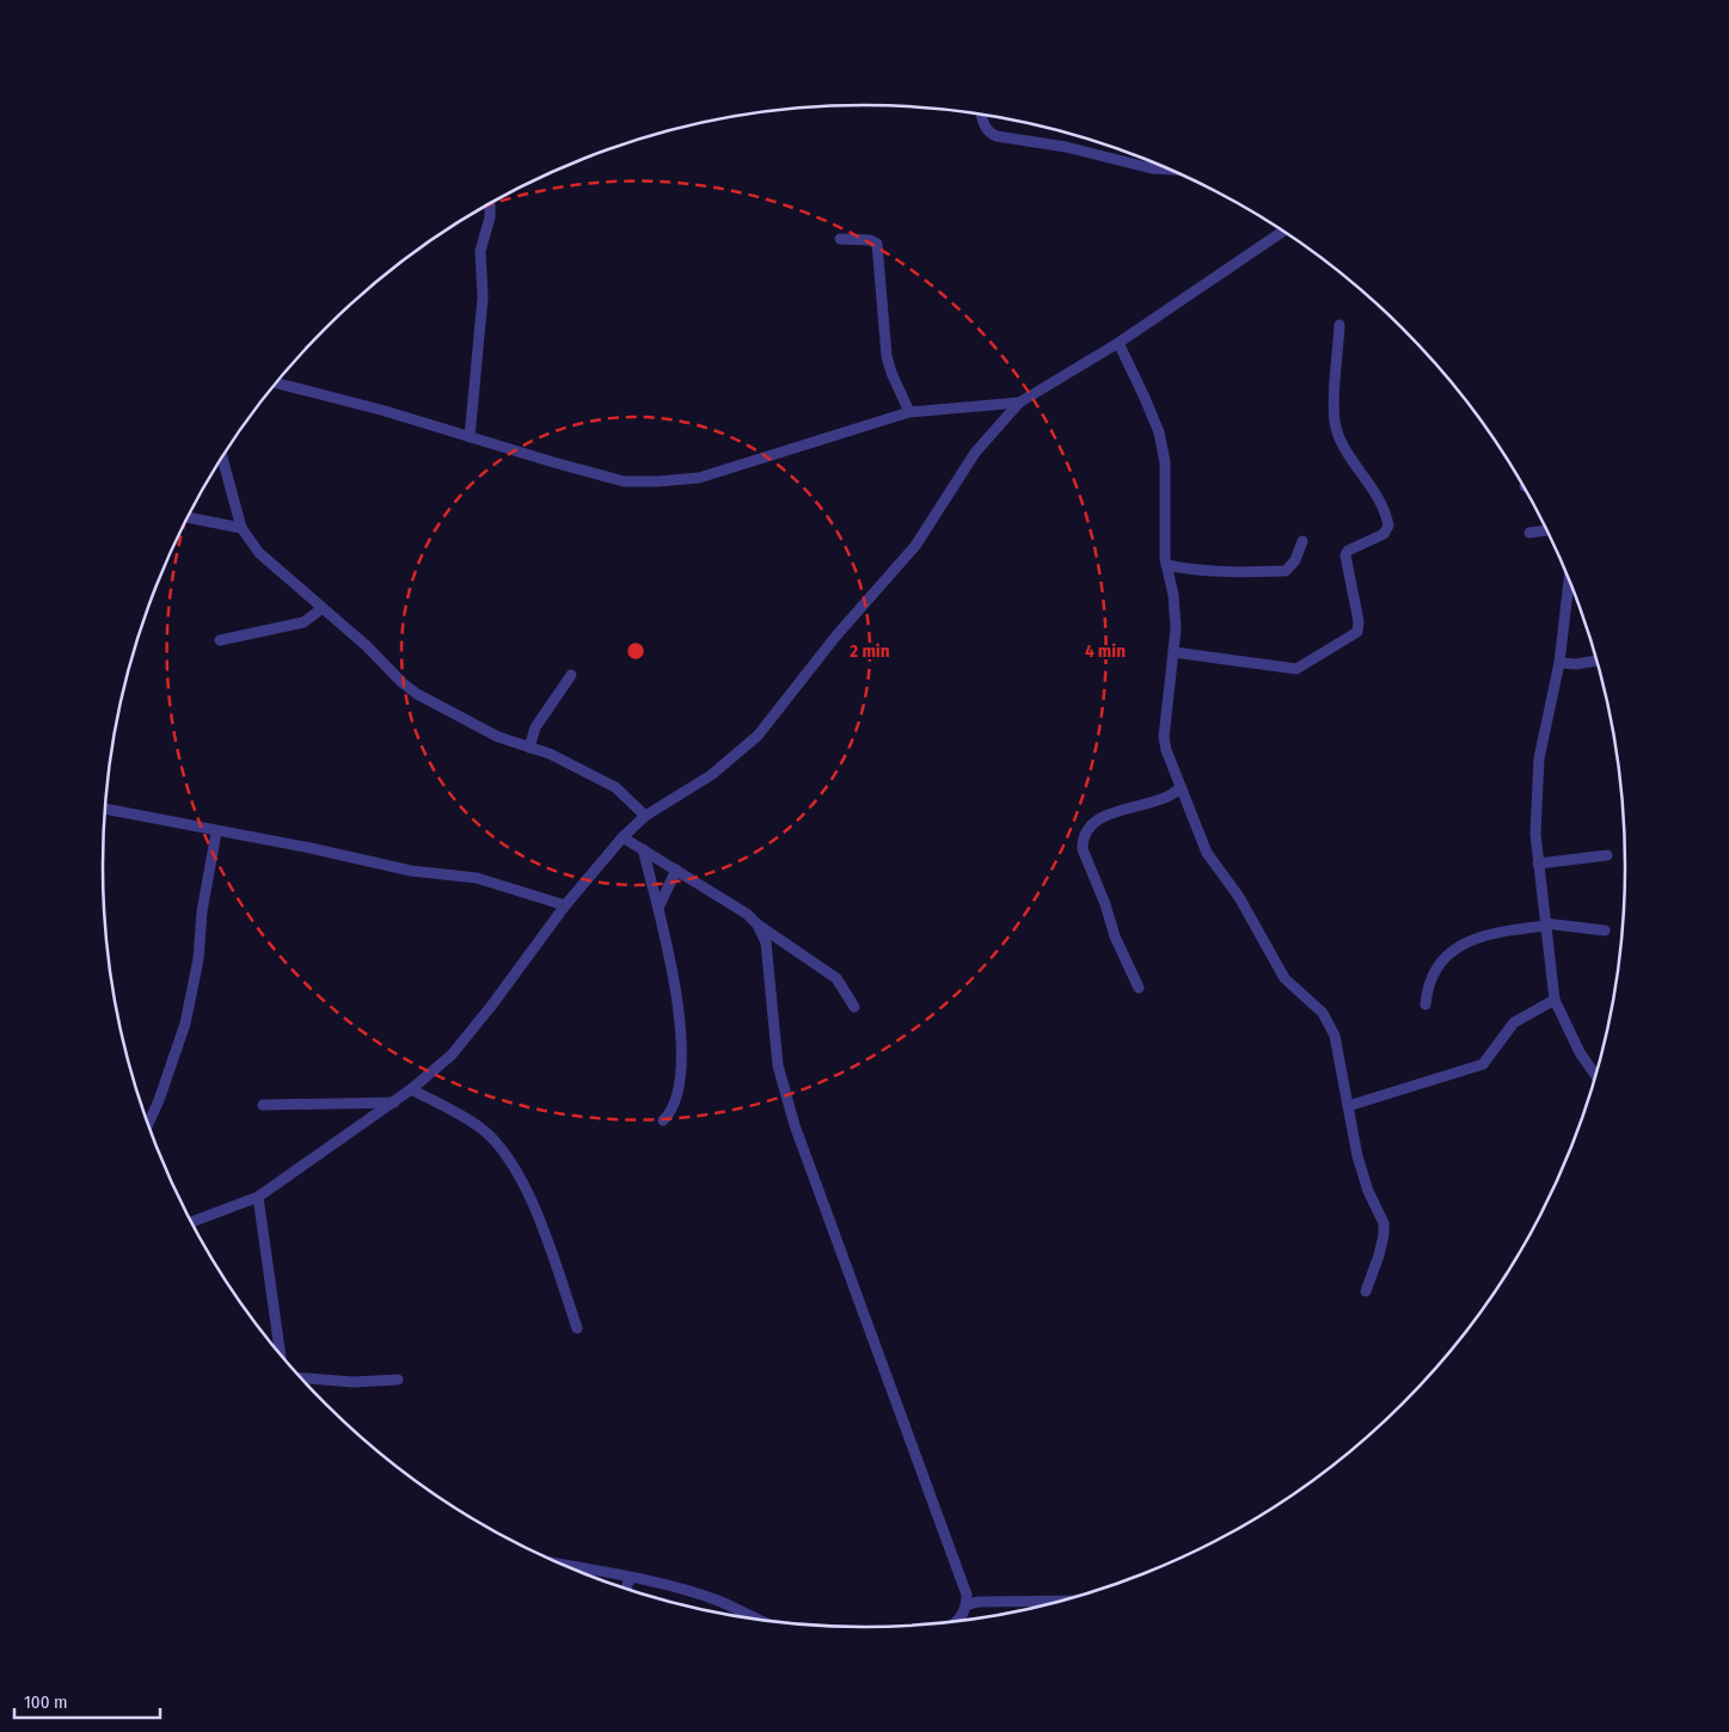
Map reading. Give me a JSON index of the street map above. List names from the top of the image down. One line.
{"scale_bar":"100 m","rings":["2 min","4 min"]}
